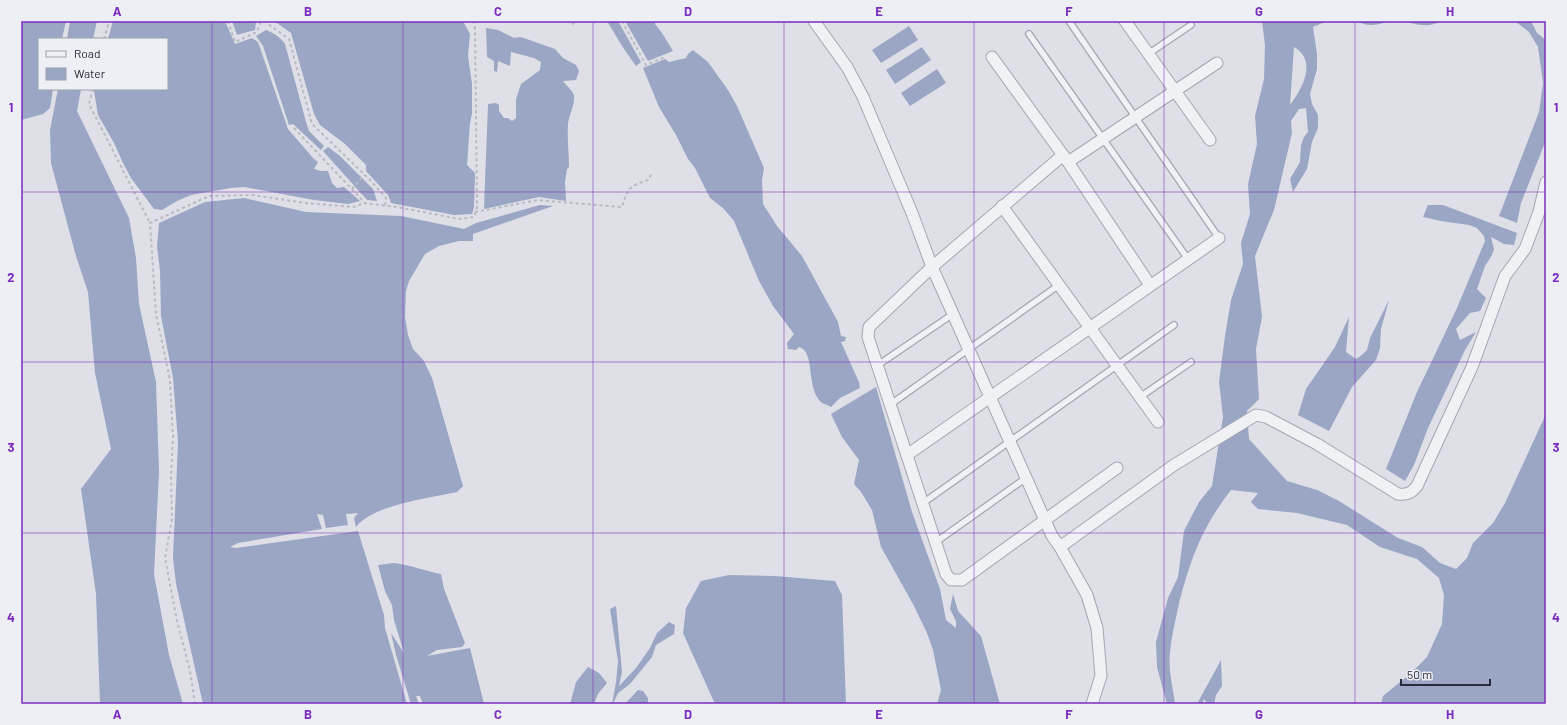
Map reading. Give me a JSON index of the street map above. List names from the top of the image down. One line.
{"legend":["Road","Water"],"scale_bar":"50 m","grid":{"columns":["A","B","C","D","E","F","G","H"],"rows":["1","2","3","4"]}}
